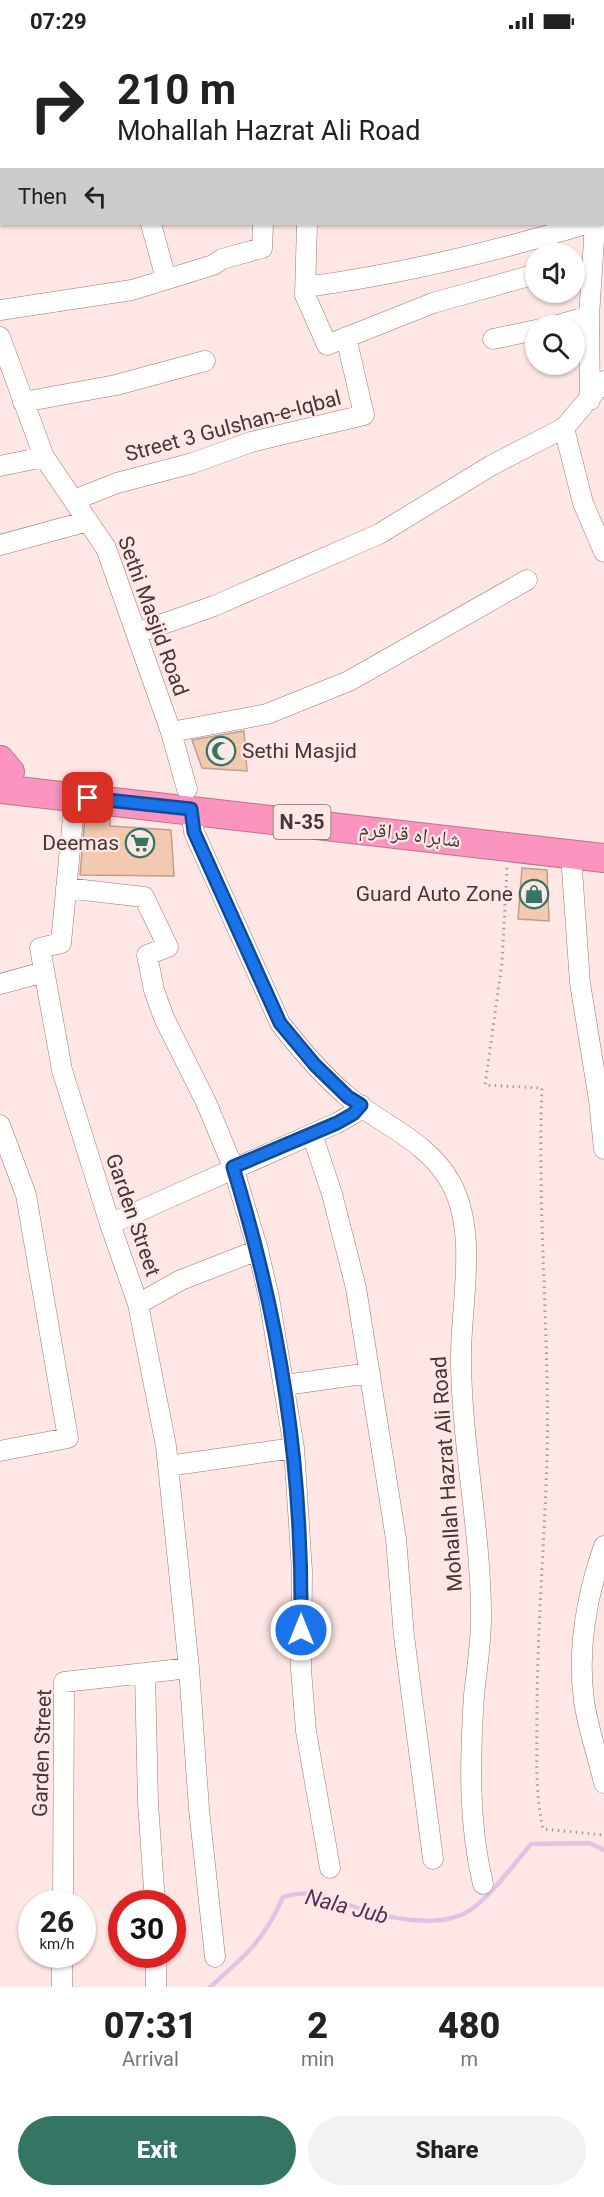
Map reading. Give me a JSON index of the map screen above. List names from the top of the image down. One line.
{"streets":{"highway":["N-35","شاہراہ قراقرم"],"street":["Street 3 Gulshan-e-Iqbal","Sethi Masjid Road","Garden Street","Mohallah Hazrat Ali Road"]},"crossings":[["Street 3 Gulshan-e-Iqbal","Sethi Masjid Road"],["Sethi Masjid Road","شاہراہ قراقرم"],["Sethi Masjid Road","Mohallah Hazrat Ali Road"],["شاہراہ قراقرم","Garden Street"],["شاہراہ قراقرم","Mohallah Hazrat Ali Road"]],"water":["Nala Jub"],"places":{"mosque":["Sethi Masjid"],"supermarket":["Deemas"],"shop":["Guard Auto Zone"]},"page":{"status":"07:29","turn":["210 m","Mohallah Hazrat Ali Road"],"then":"Then","speed":"26 km/h","limit":"30","eta":["07:31","Arrival","2","min","480","m"],"buttons":["Exit","Share"]}}
